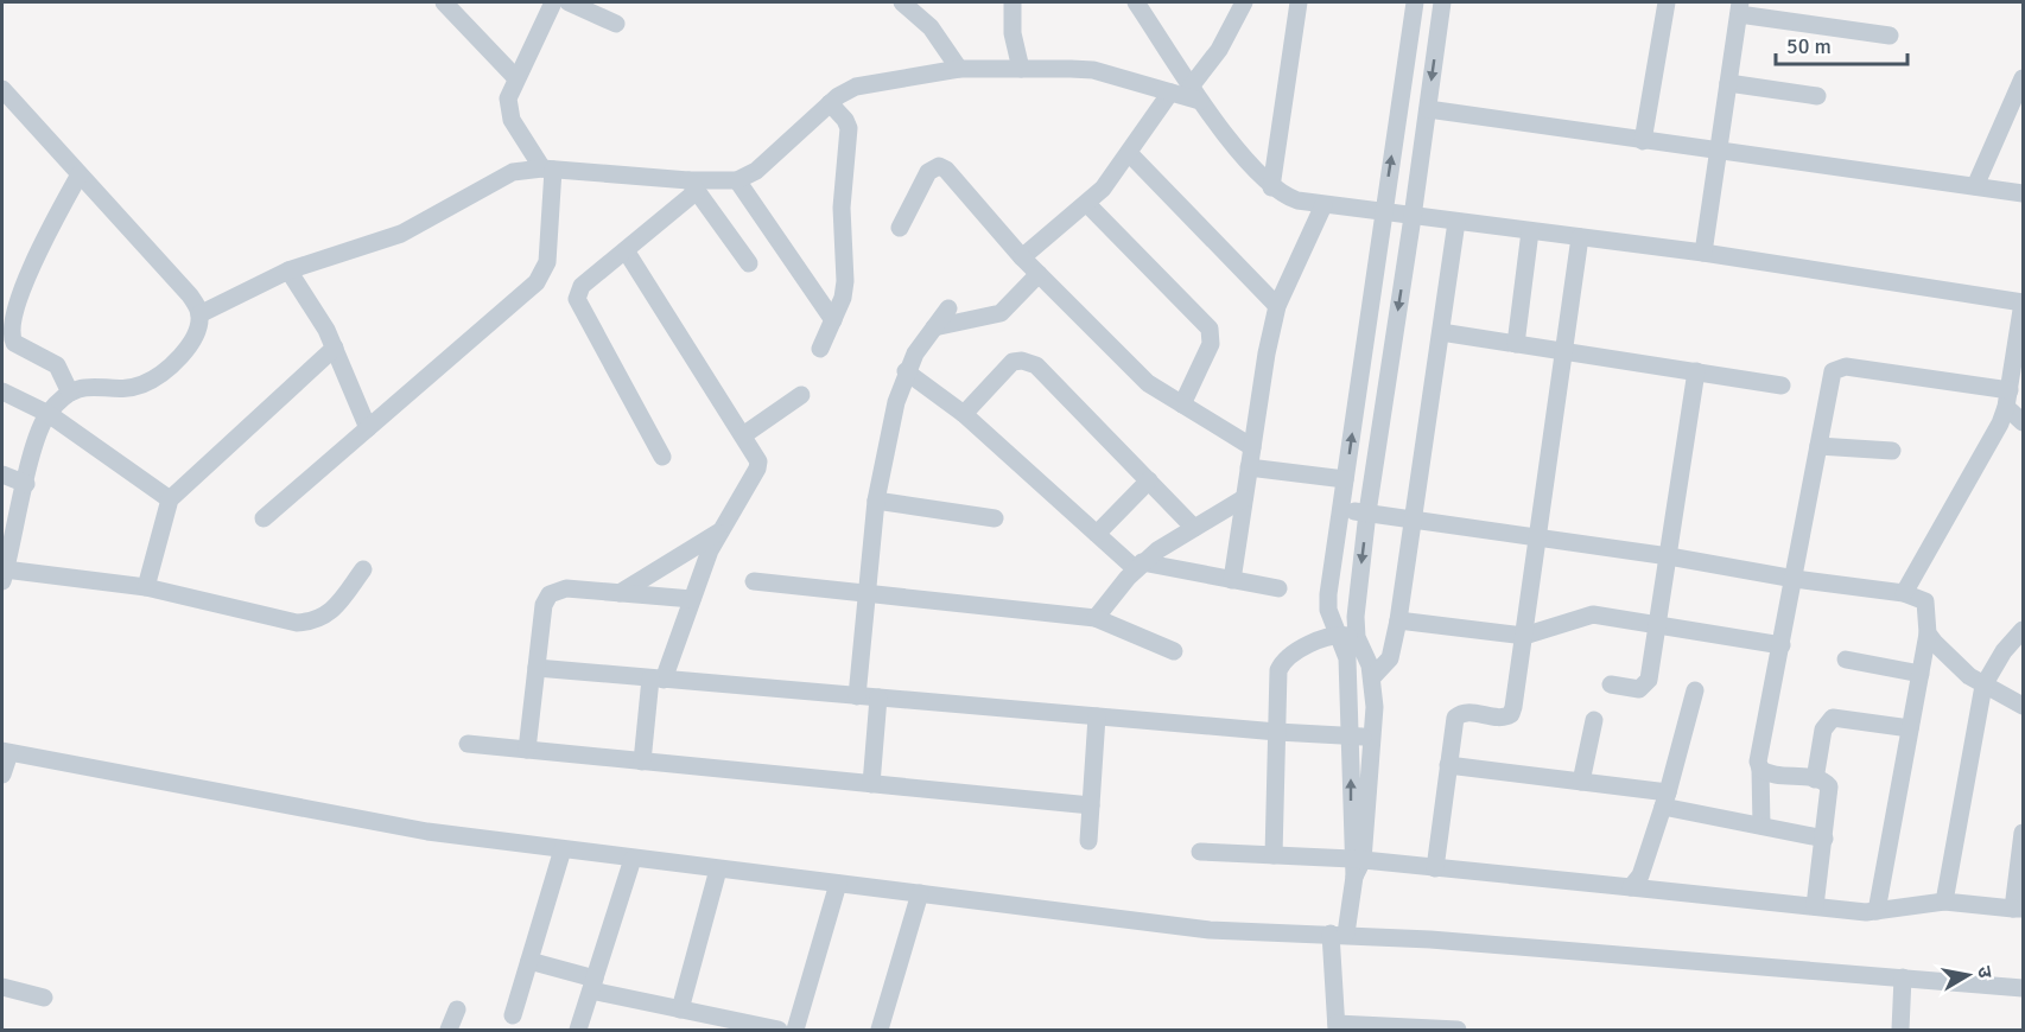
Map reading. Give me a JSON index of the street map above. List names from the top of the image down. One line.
{"scale_bar":"50 m","north":"right"}
